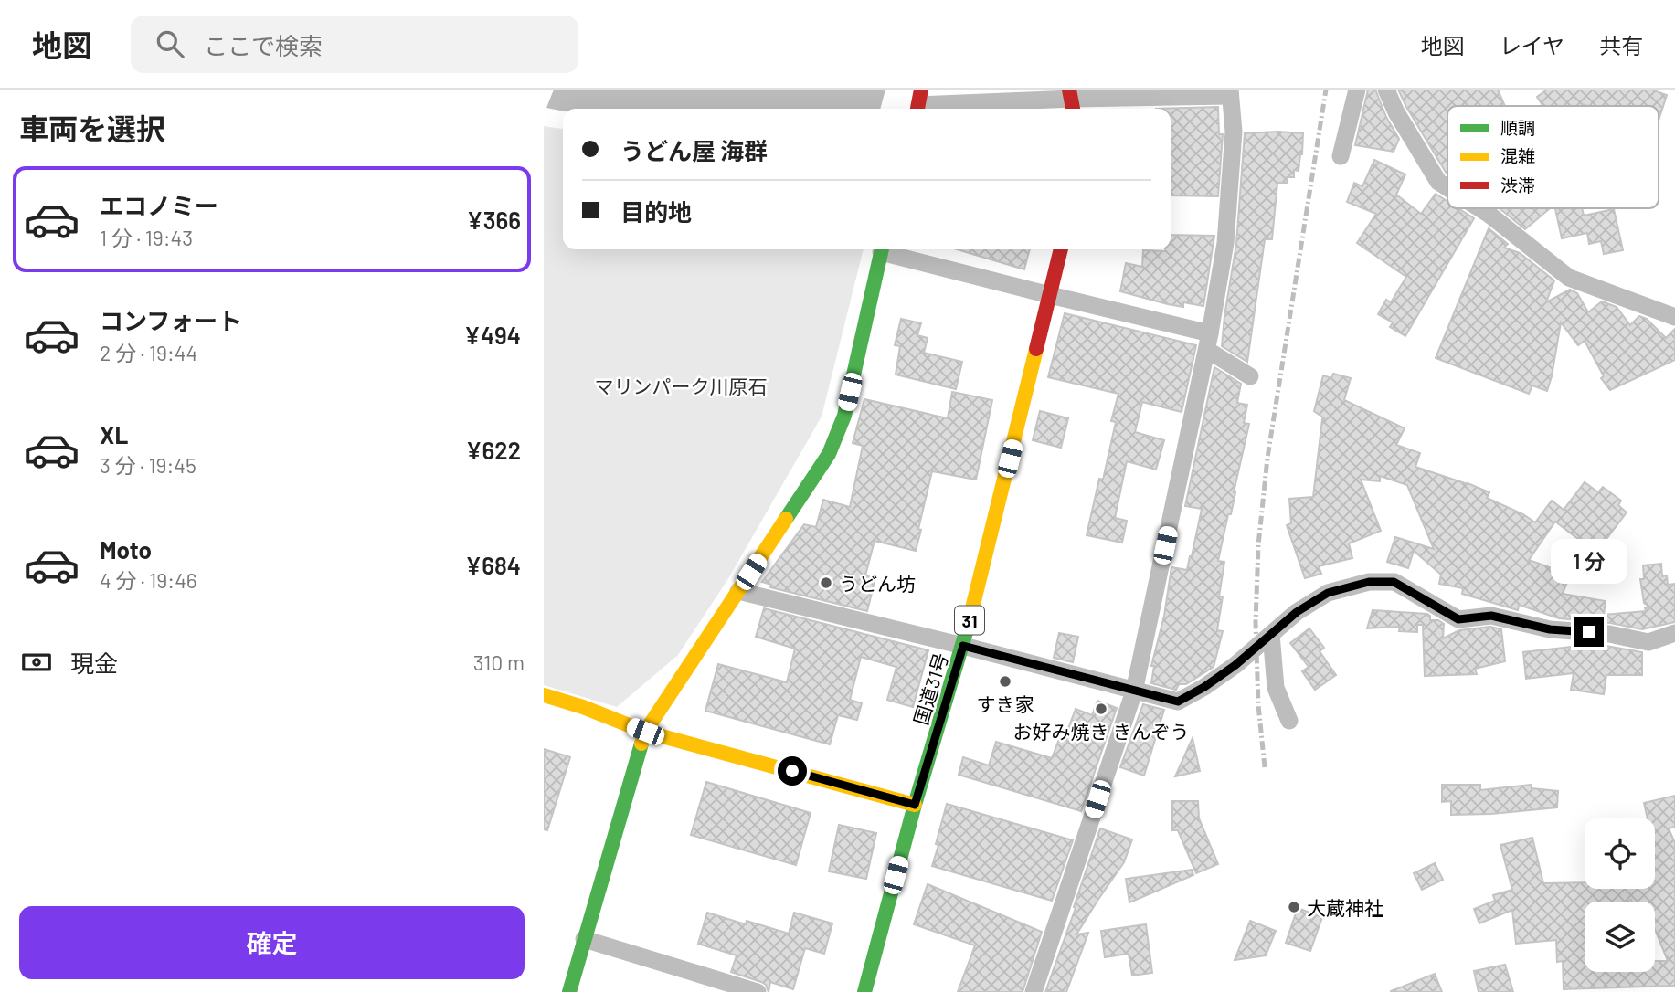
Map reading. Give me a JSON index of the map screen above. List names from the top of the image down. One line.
{"streets":{"main road":["31","国道31号"]},"parks":["マリンパーク川原石"],"places":["うどん坊","すき家","お好み焼き きんぞう","大蔵神社"],"legend":["順調","混雑","渋滞"],"page":{"header":"地図","search":"ここで検索","nav":["地図","レイヤ","共有"],"heading":"車両を選択","banner":["うどん屋 海群","目的地"],"list":[{"name":"エコノミー","note":"1 分 · 19:43","value":"¥366"},{"name":"コンフォート","note":"2 分 · 19:44","value":"¥494"},{"name":"XL","note":"3 分 · 19:45","value":"¥622"},{"name":"Moto","note":"4 分 · 19:46","value":"¥684"}],"bubble":"1 分","pay":["現金","310 m"],"buttons":"確定"}}
